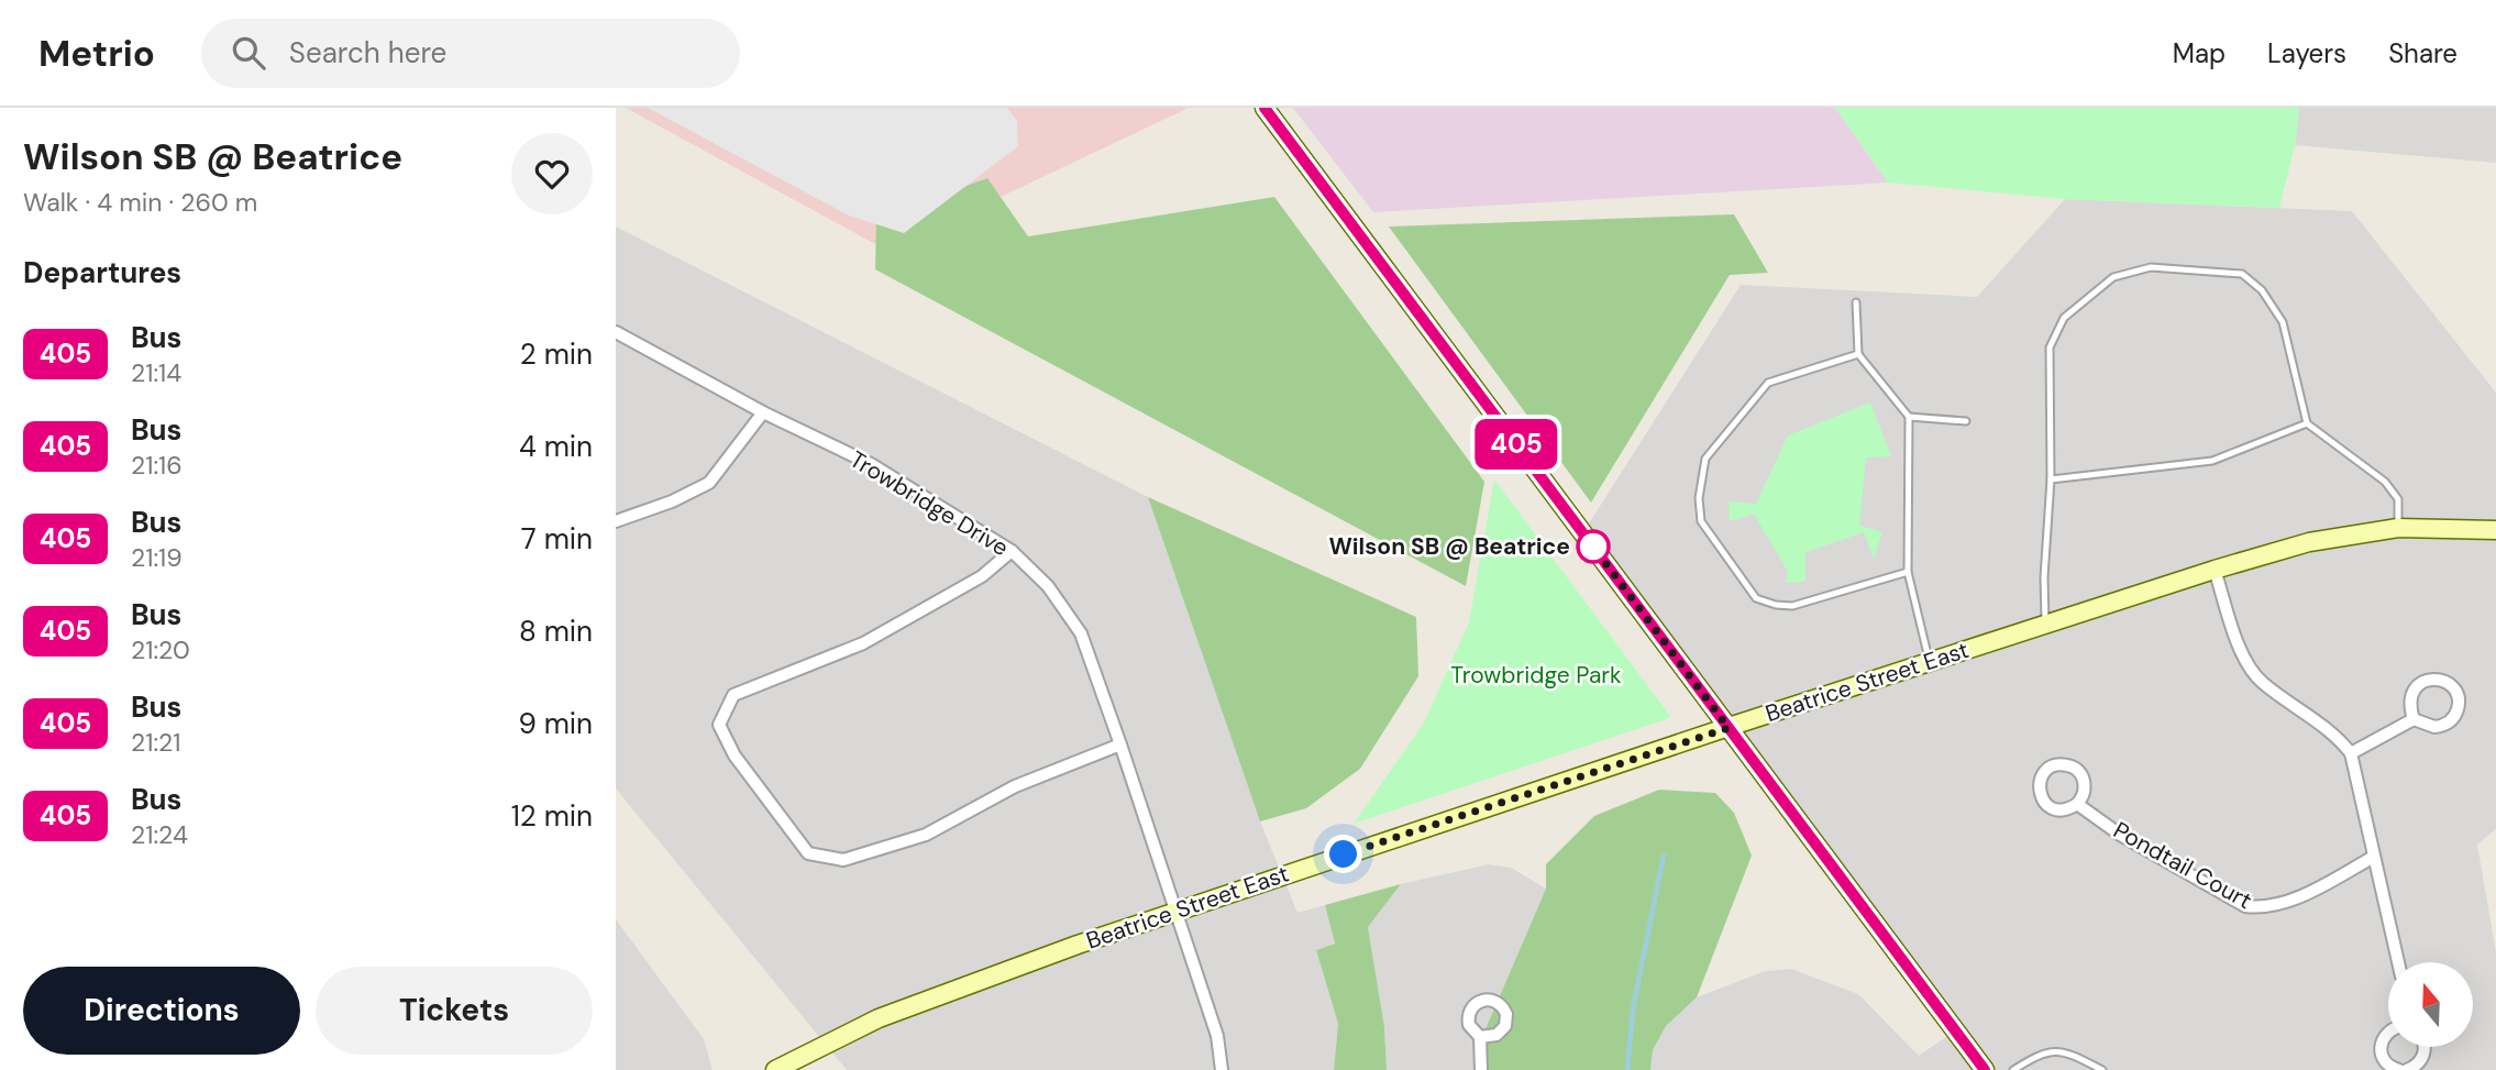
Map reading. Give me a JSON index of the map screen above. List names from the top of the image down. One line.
{"streets":{"street":["Trowbridge Drive","Beatrice Street East","Pondtail Court"]},"crossings":[["Trowbridge Drive","Beatrice Street East"]],"parks":["Trowbridge Park"],"places":["Wilson SB @ Beatrice"],"lines":["bus line 405"],"north":"top","page":{"header":"Metrio","search":"Search here","nav":["Map","Layers","Share"],"heading":[["Wilson SB @ Beatrice","Walk · 4 min · 260 m"],"Departures"],"on_map":"405","list":[{"mark":"405","name":"Bus","note":"21:14","value":"2 min"},{"mark":"405","name":"Bus","note":"21:16","value":"4 min"},{"mark":"405","name":"Bus","note":"21:19","value":"7 min"},{"mark":"405","name":"Bus","note":"21:20","value":"8 min"},{"mark":"405","name":"Bus","note":"21:21","value":"9 min"},{"mark":"405","name":"Bus","note":"21:24","value":"12 min"}],"buttons":["Directions","Tickets"]}}
